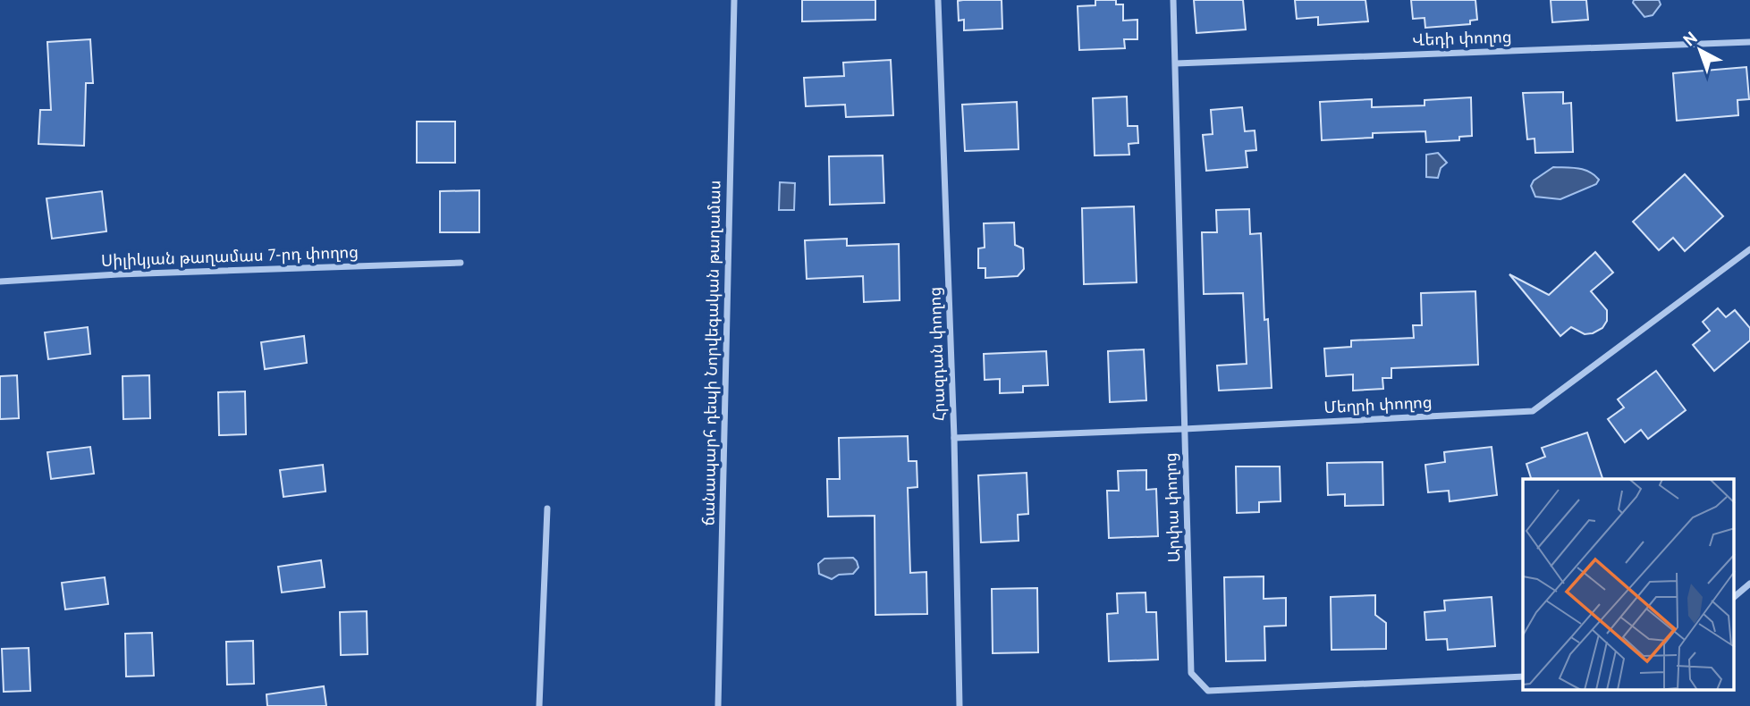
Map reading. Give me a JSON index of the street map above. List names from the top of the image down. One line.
{"streets":{"street":["Վեդի փողոց","Սիլիկյան թաղամաս 7-րդ փողոց","ճանապարհ դեպի Նորվեգական թաղամաս","Հրազդան փողոց","Մեղրի փողոց","Արփա փողոց"]},"crossings":[["Վեդի փողոց","Արփա փողոց"],["Հրազդան փողոց","Մեղրի փողոց"],["Մեղրի փողոց","Արփա փողոց"]],"north":"top left"}
